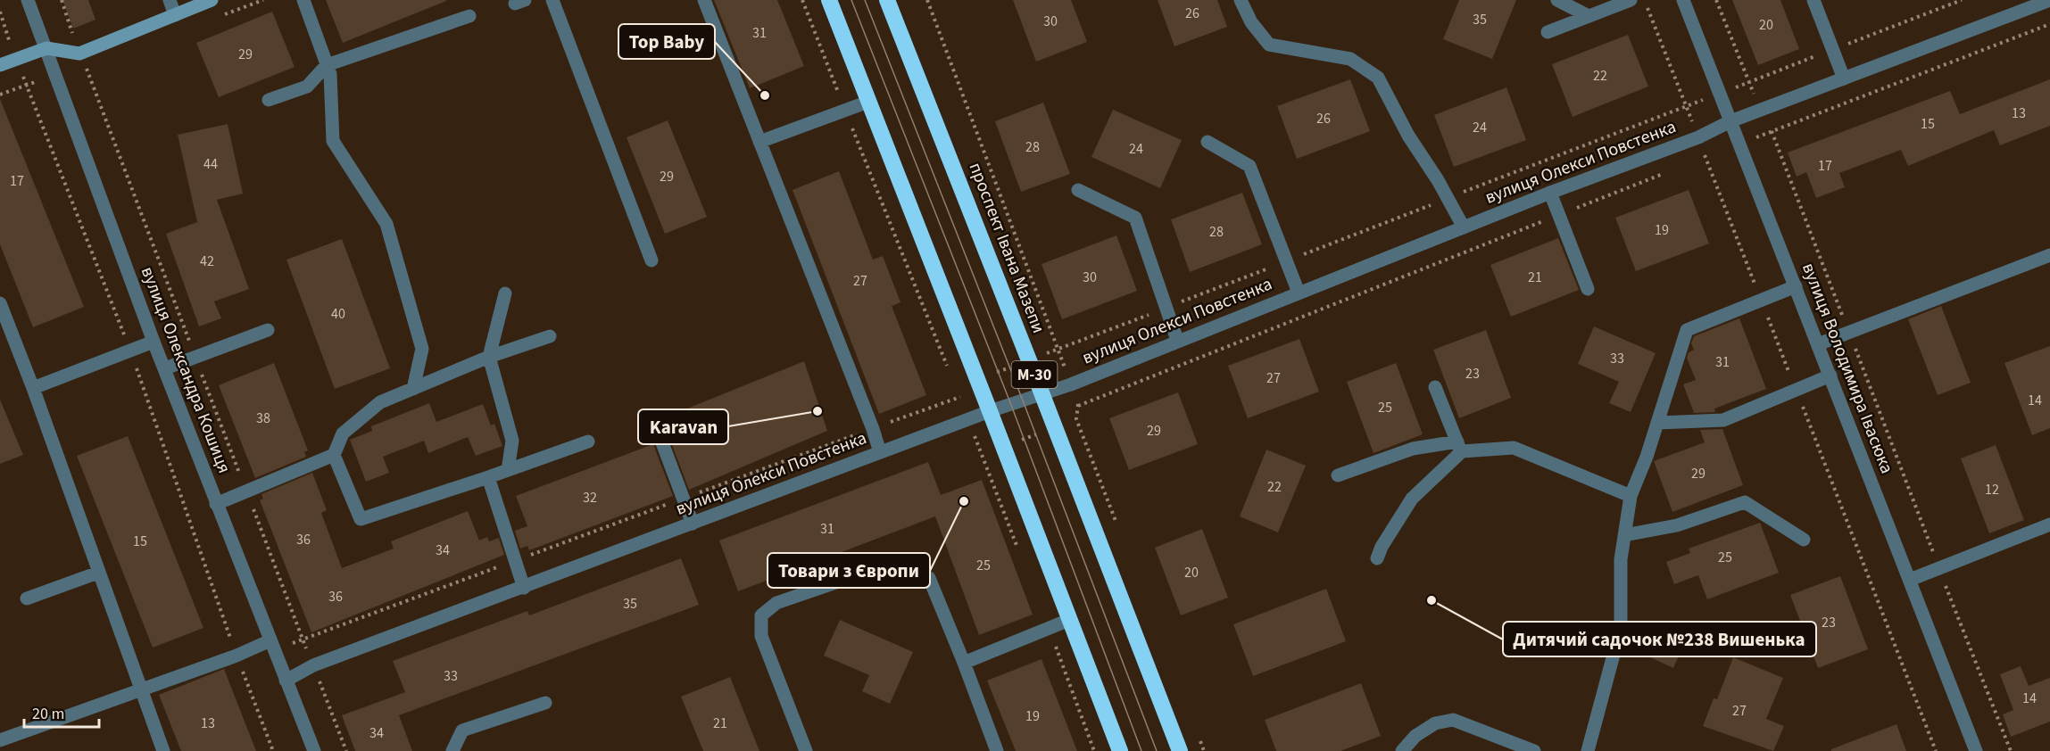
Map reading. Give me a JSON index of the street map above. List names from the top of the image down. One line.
{"streets":{"highway":["проспект Івана Мазепи","М-30"],"street":["вулиця Олекси Повстенка","вулиця Володимира Івасюка","вулиця Олександра Кошиця"]},"crossings":[["вулиця Олекси Повстенка","проспект Івана Мазепи"],["вулиця Олекси Повстенка","вулиця Володимира Івасюка"],["вулиця Олекси Повстенка","вулиця Олександра Кошиця"]],"places":["Top Baby","Karavan","Товари з Європи","Дитячий садочок №238 Вишенька"],"house_numbers":["26","35","30","20","31","29","22","13","26","15","24","28","24","44","17","29","17","19","28","42","30","21","27","40","33","31","23","27","14","25","38","29","29","22","12","32","31","36","15","34","25","25","20","36","35","23","33","14","27","19","13","21","34"],"scale_bar":"20 m"}
